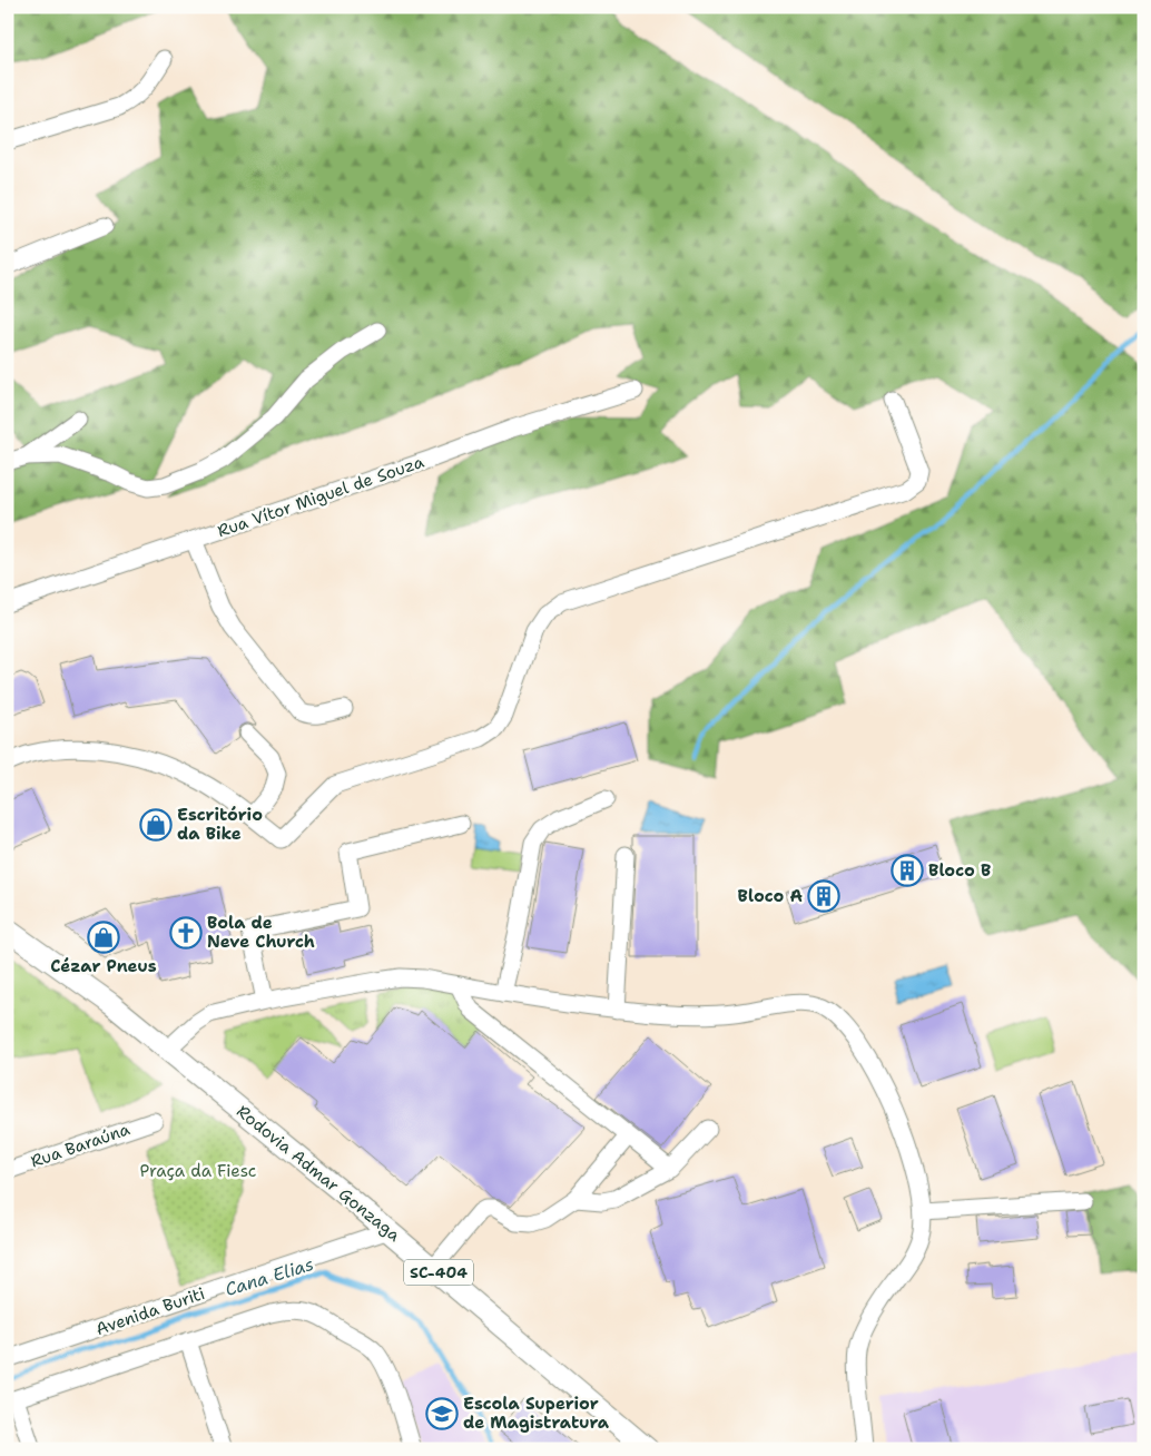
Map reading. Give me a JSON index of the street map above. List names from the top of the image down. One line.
{"streets":{"main road":["Rodovia Admar Gonzaga","SC-404"],"street":["Rua Vítor Miguel de Souza","Rua Baraúna","Avenida Buriti"]},"crossings":[["Rodovia Admar Gonzaga","Avenida Buriti"]],"water":["Cana Elias"],"parks":["Praça da Fiesc"],"places":{"shop":["Escritório da Bike","Cézar Pneus"],"building":["Bloco B","Bloco A"],"church":["Bola de Neve Church"],"school or university":["Escola Superior de Magistratura"]}}
